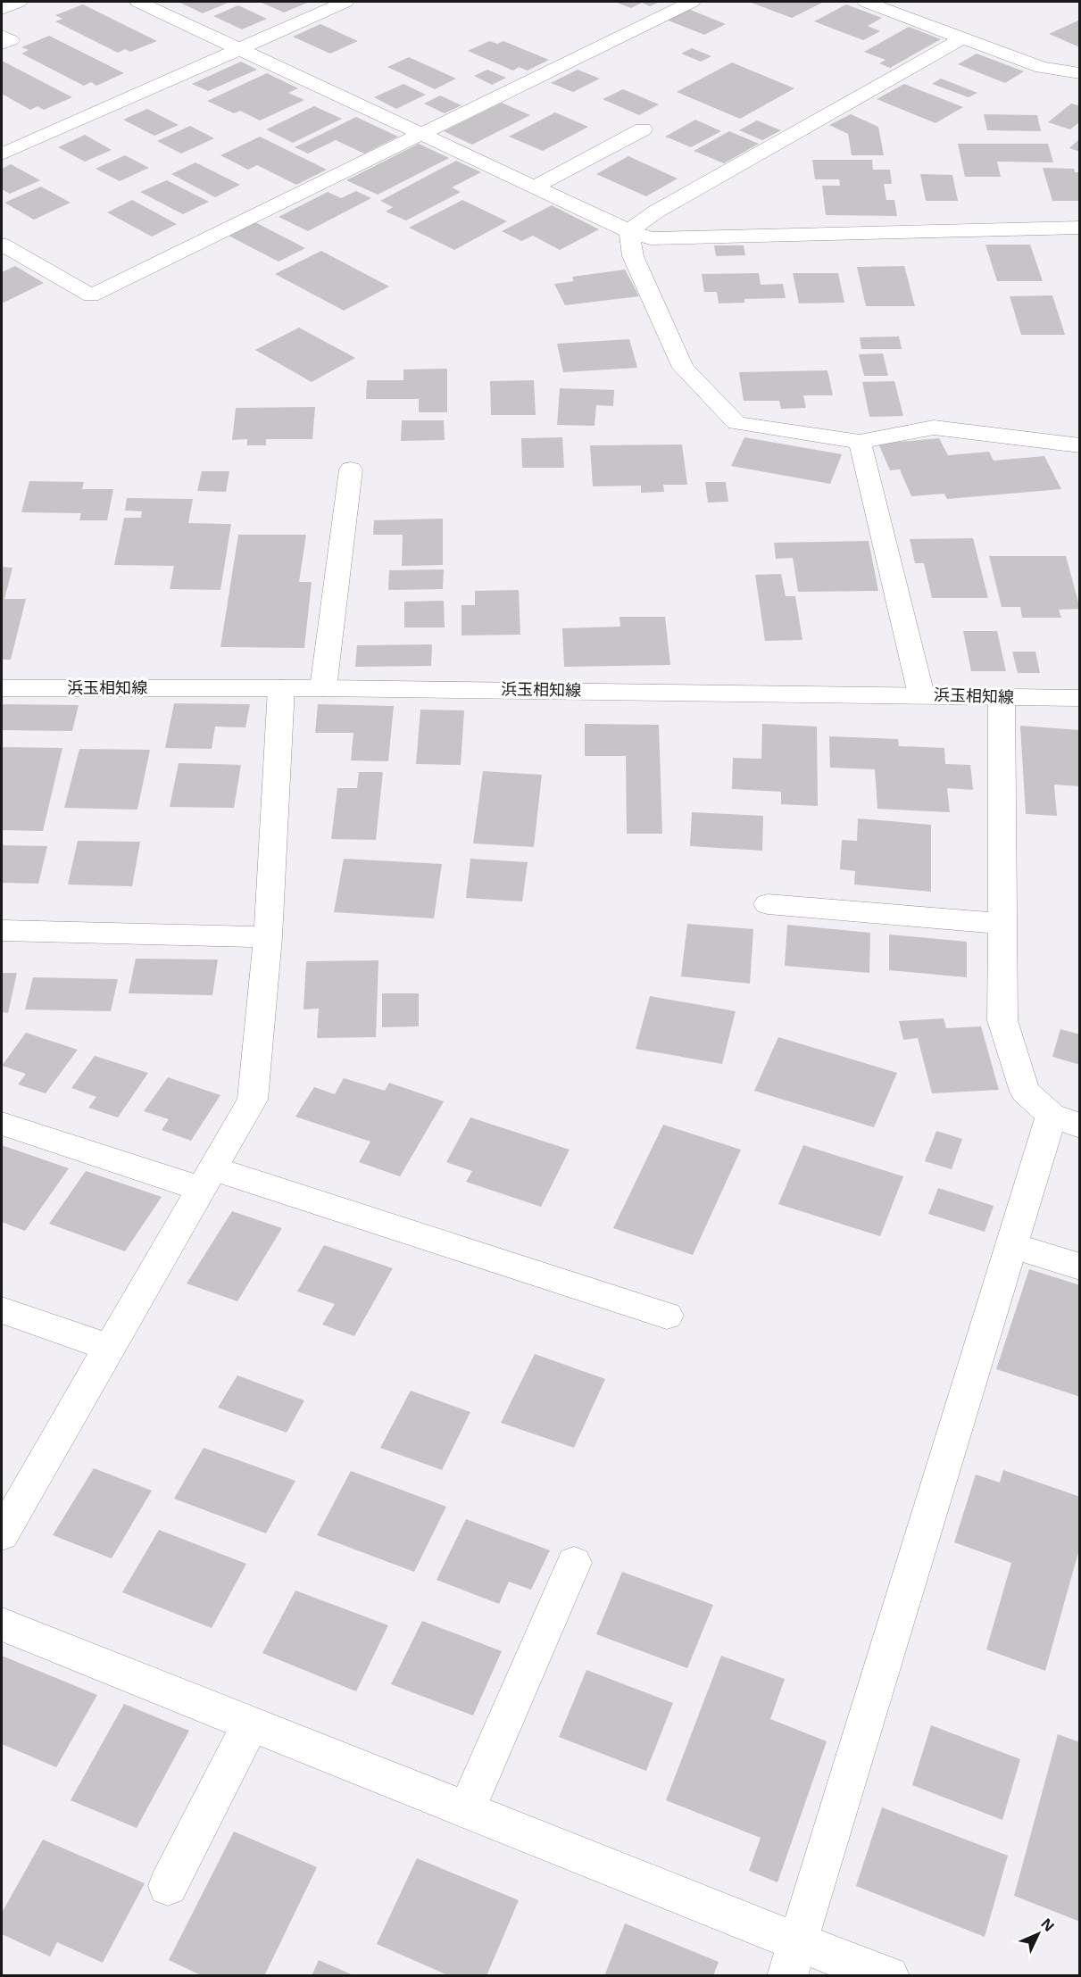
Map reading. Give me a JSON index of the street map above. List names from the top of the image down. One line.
{"streets":{"street":["浜玉相知線"]},"north":"top right"}
